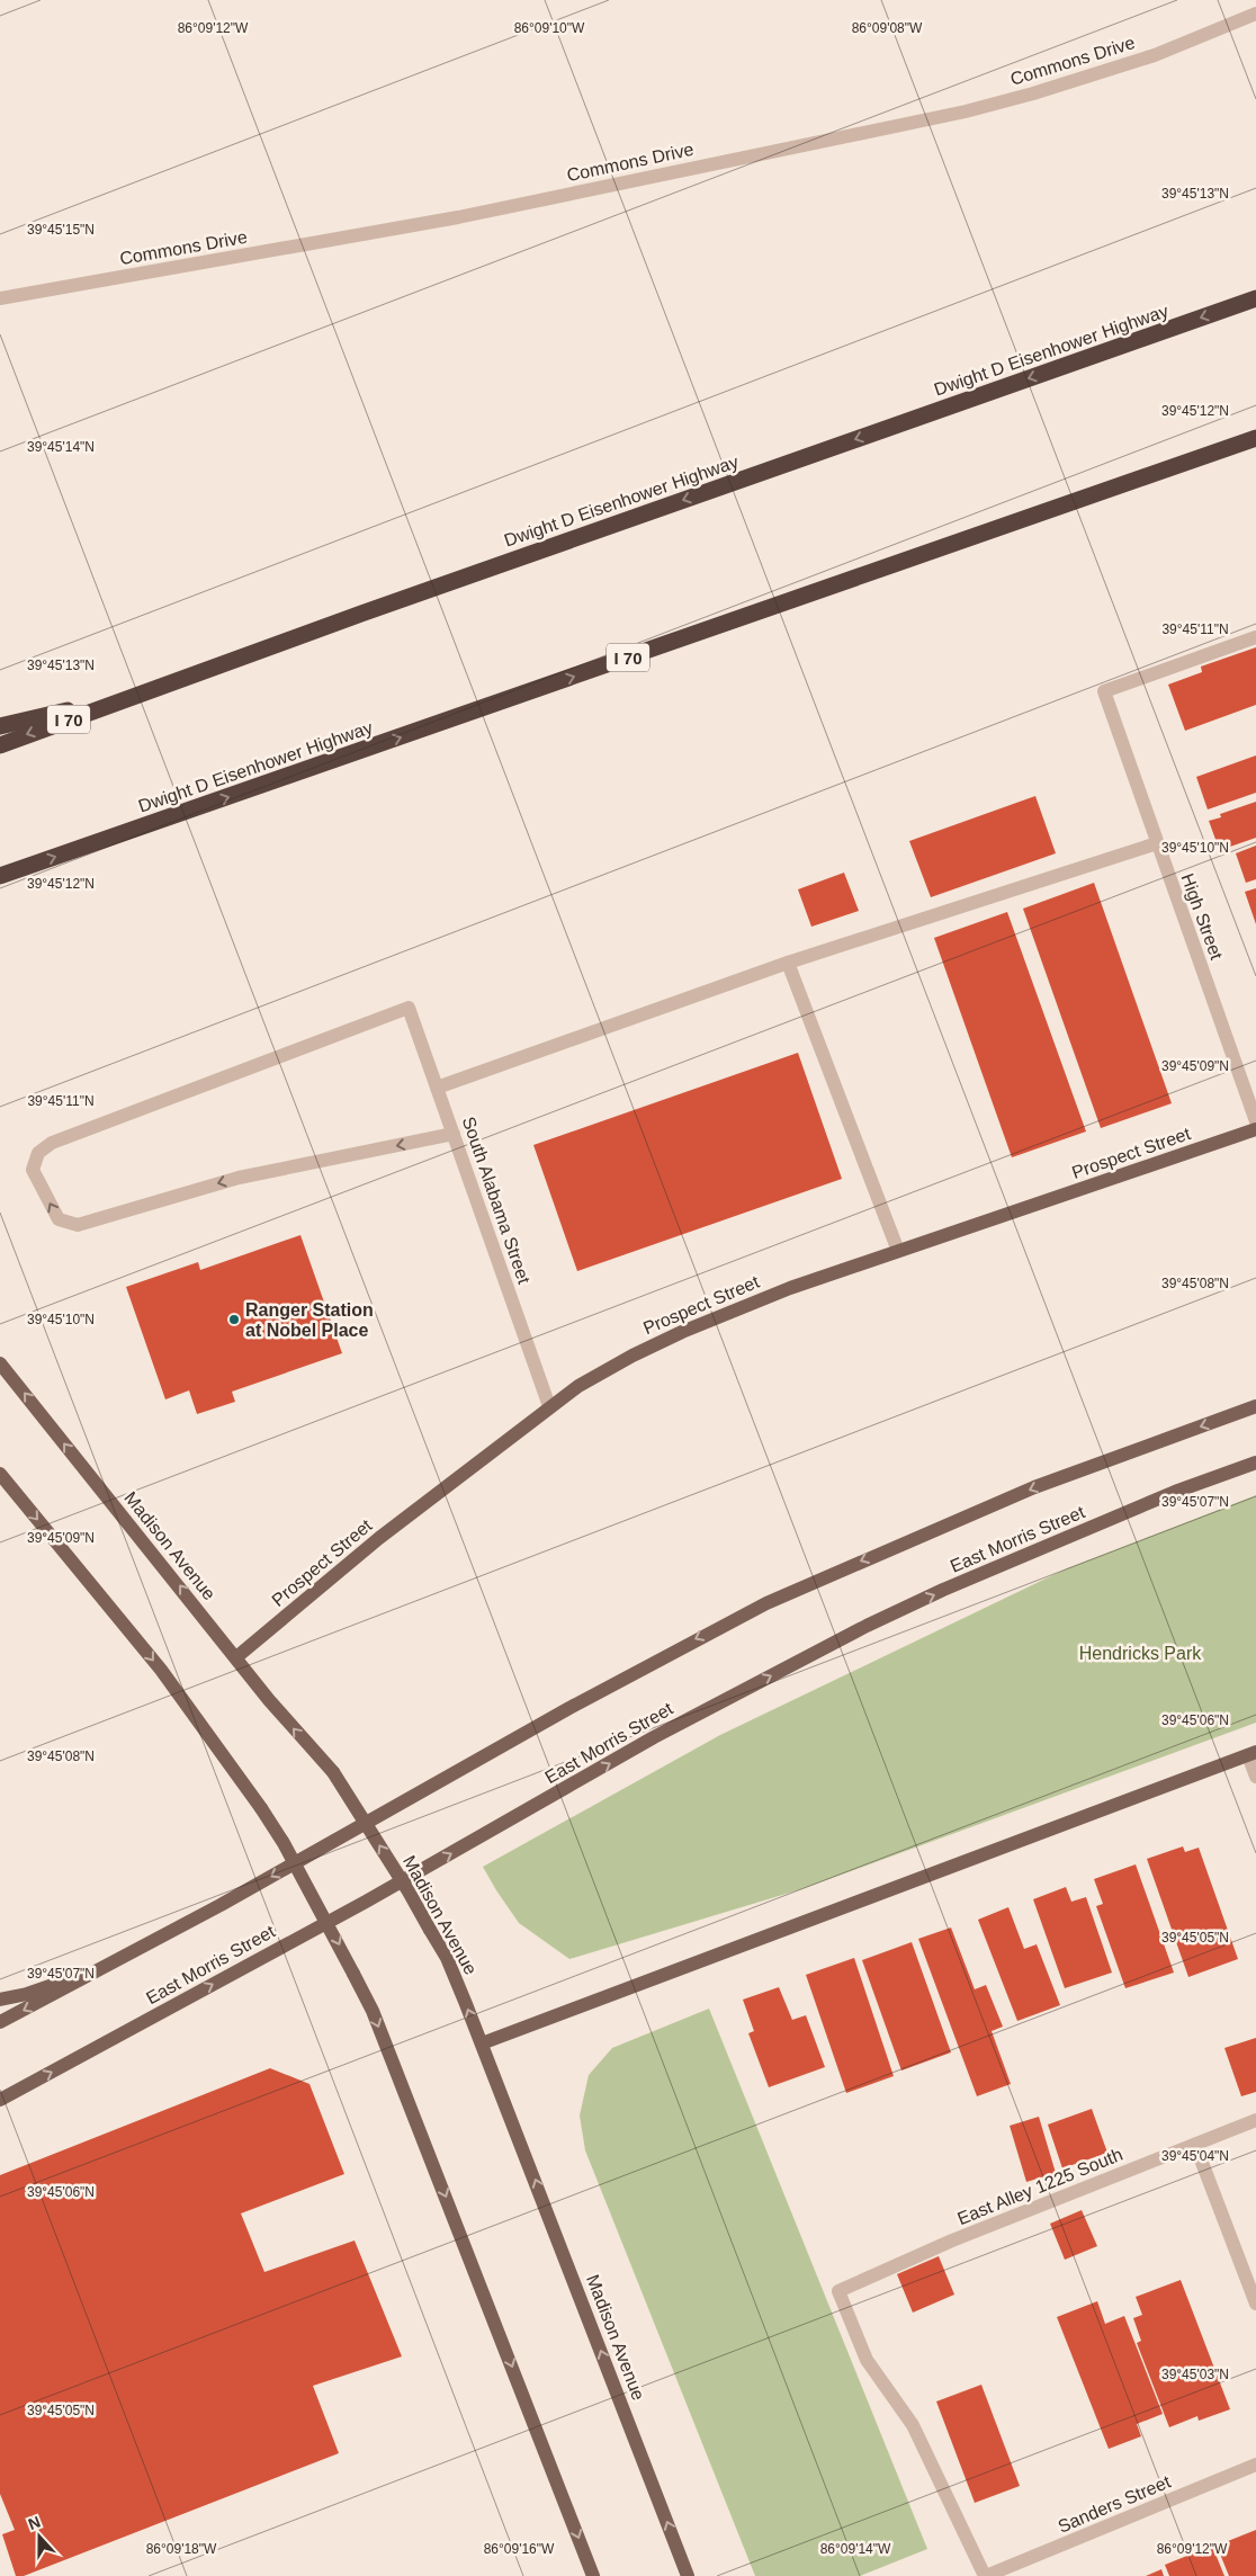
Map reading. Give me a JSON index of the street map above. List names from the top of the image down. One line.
{"streets":{"highway":["Dwight D Eisenhower Highway","I 70"],"main road":["Prospect Street","East Morris Street","Madison Avenue"],"street":["Commons Drive","High Street","South Alabama Street","East Alley 1225 South","Sanders Street"]},"crossings":[["Prospect Street","South Alabama Street"],["Prospect Street","Madison Avenue"],["East Alley 1225 South","Sanders Street"]],"parks":["Hendricks Park"],"places":["Ranger Station at Nobel Place"],"north":"top","coordinates":["86°09'12\"W","86°09'10\"W","86°09'08\"W","39°45'13\"N","39°45'15\"N","39°45'12\"N","39°45'14\"N","39°45'11\"N","39°45'10\"N","39°45'09\"N","39°45'08\"N","39°45'07\"N","39°45'06\"N","39°45'05\"N","39°45'04\"N","39°45'03\"N","86°09'18\"W","86°09'16\"W","86°09'14\"W"]}
